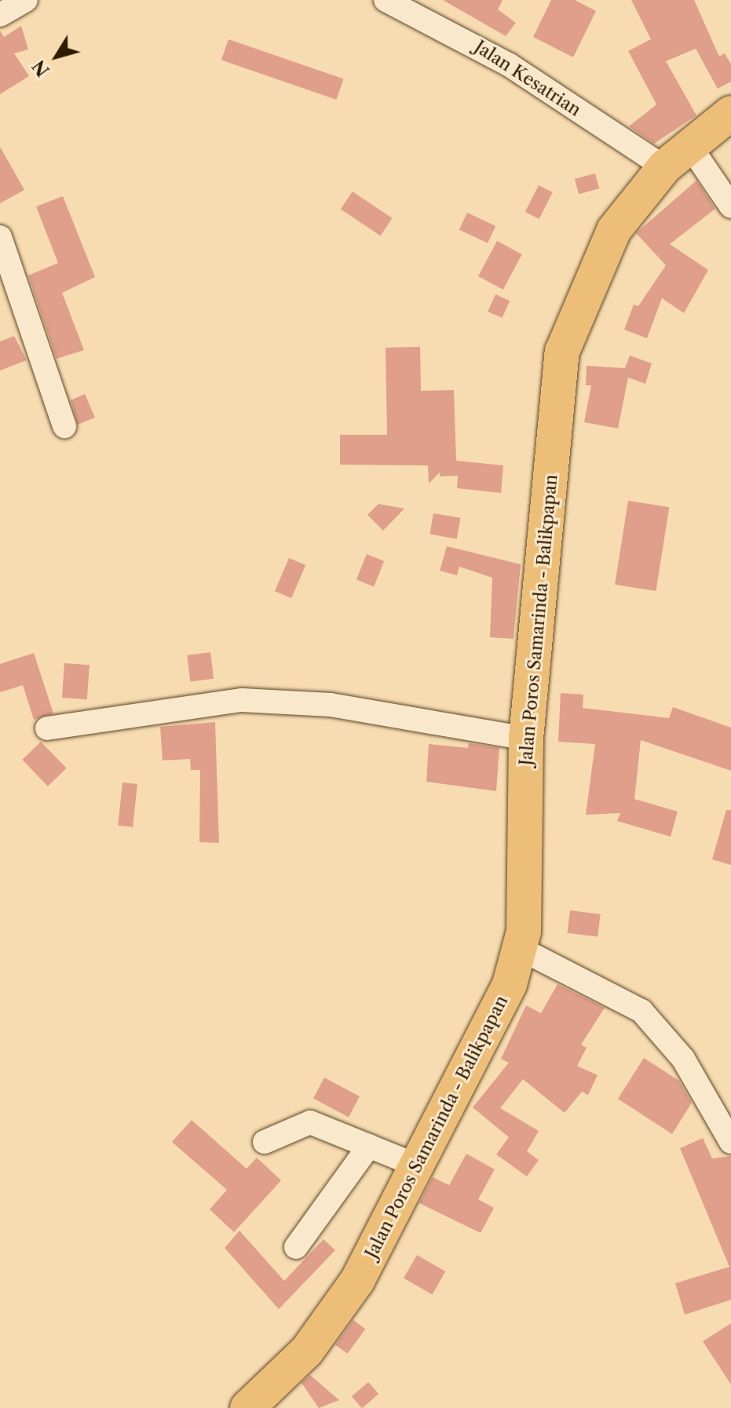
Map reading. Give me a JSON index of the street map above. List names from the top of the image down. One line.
{"streets":{"highway":["Jalan Poros Samarinda - Balikpapan"],"street":["Jalan Kesatrian"]},"crossings":[["Jalan Kesatrian","Jalan Poros Samarinda - Balikpapan"]],"north":"bottom left"}
